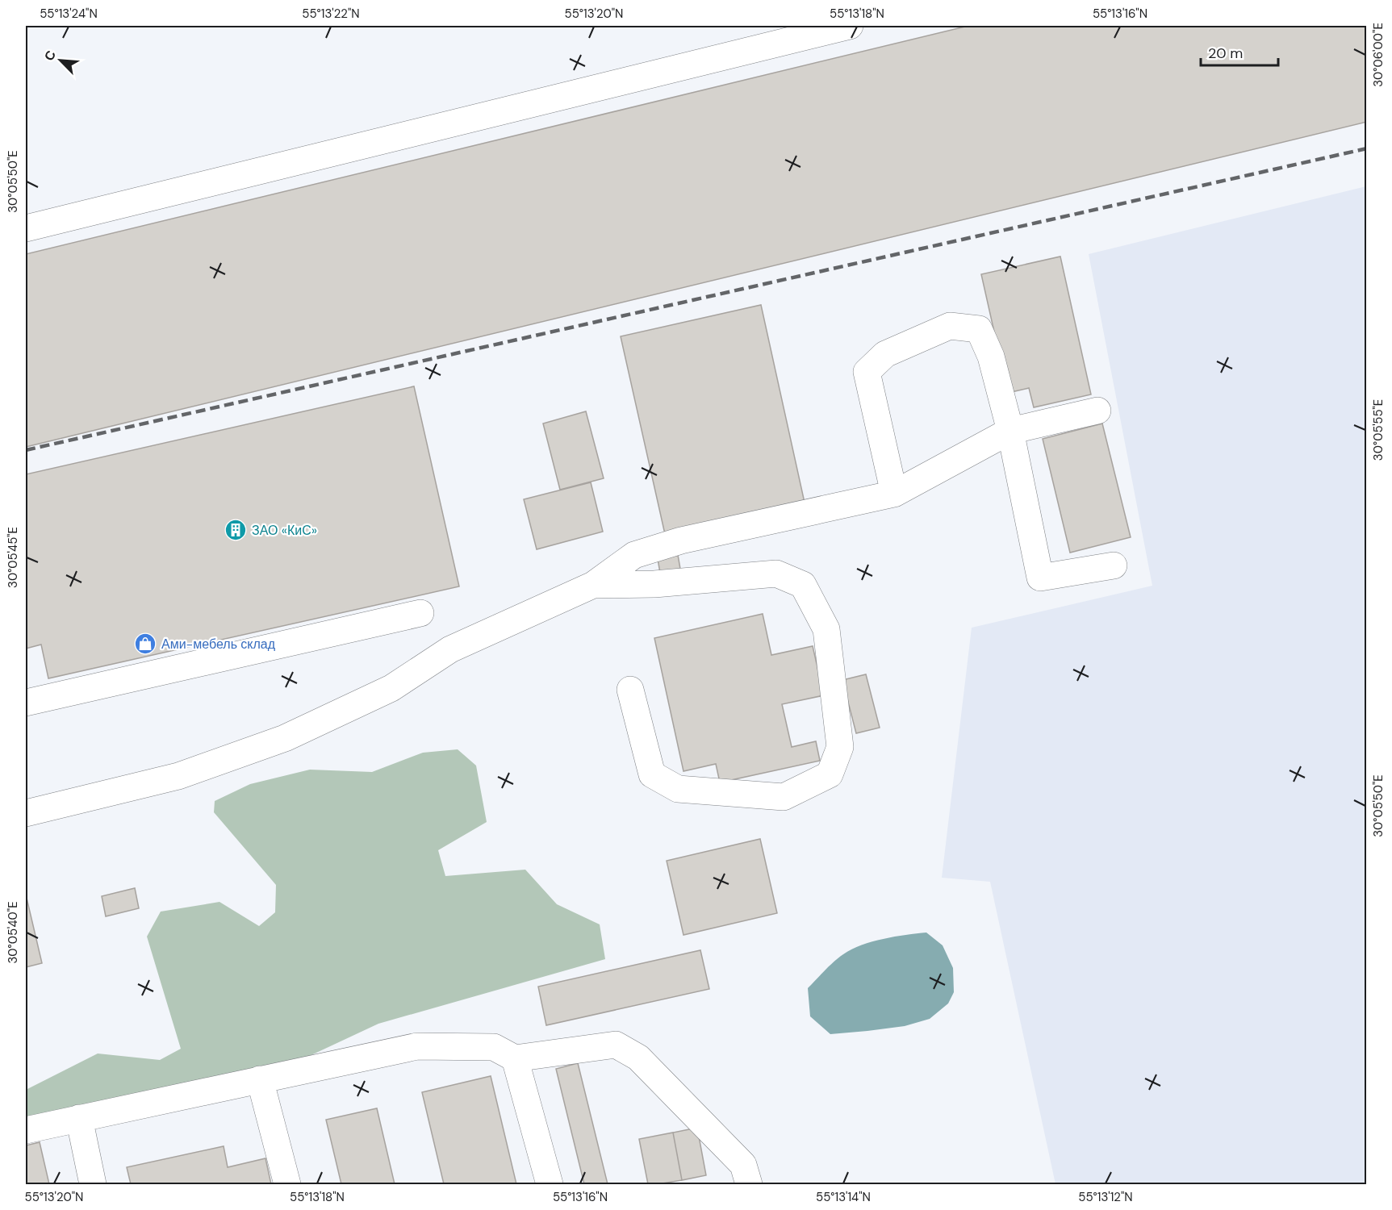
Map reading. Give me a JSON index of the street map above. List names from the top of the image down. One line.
{"places":{"building":["ЗАО «КиС»"],"shop":["Ами-мебель склад"]},"scale_bar":"20 m","north":"top left","coordinates":["55°13'24\"N","55°13'22\"N","55°13'20\"N","55°13'18\"N","55°13'16\"N","30°06'00\"E","30°05'50\"E","30°05'55\"E","30°05'45\"E","30°05'40\"E","55°13'14\"N","55°13'12\"N"]}
